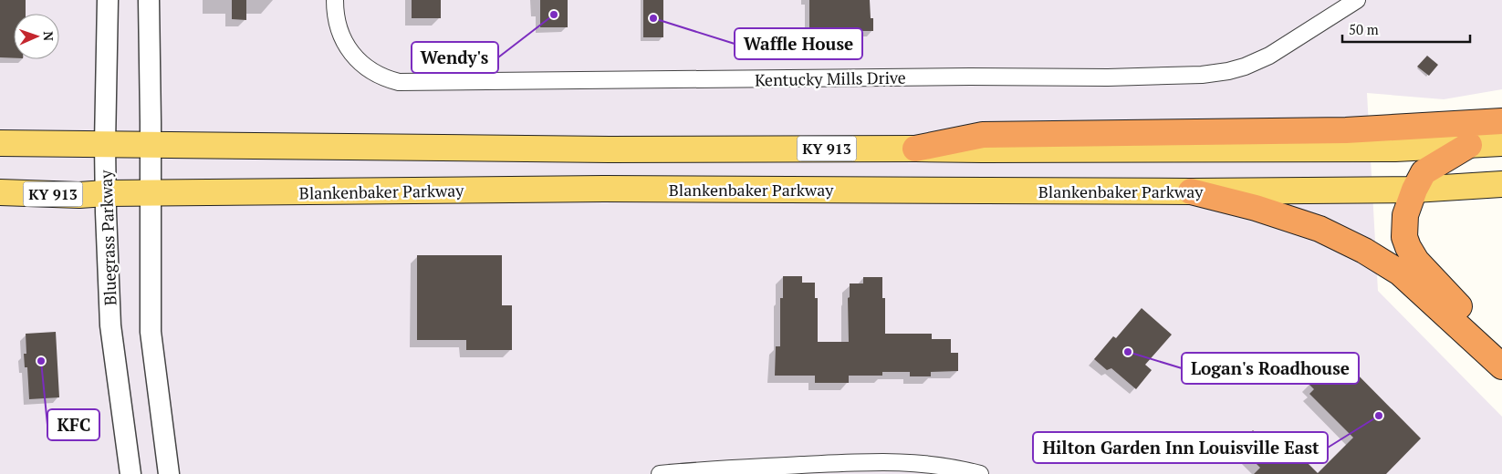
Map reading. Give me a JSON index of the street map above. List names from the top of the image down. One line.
{"streets":{"main road":["KY 913","Blankenbaker Parkway"],"street":["Kentucky Mills Drive","Bluegrass Parkway"]},"crossings":[["KY 913","Bluegrass Parkway"],["Blankenbaker Parkway","Bluegrass Parkway"]],"places":["Wendy's","Waffle House","Logan's Roadhouse","KFC","Hilton Garden Inn Louisville East"],"scale_bar":"50 m","north":"right"}
